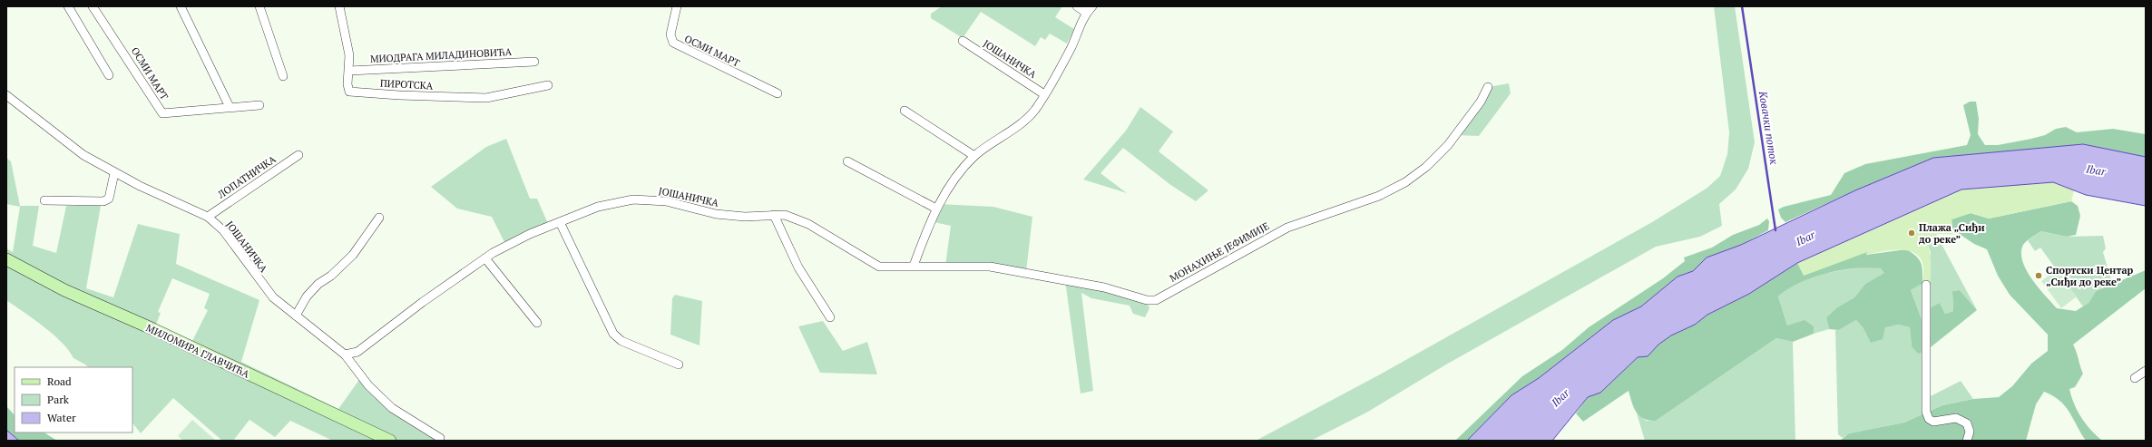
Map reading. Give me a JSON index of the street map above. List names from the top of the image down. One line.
{"streets":{"street":["ОСМИ МАРТ","МИОДРАГА МИЛАДИНОВИЋА","ЈОШАНИЧКА","ПИРОТСКА","ЛОПАТНИЧКА","МОНАХИЊЕ ЈЕФИМИЈЕ","МИЛОМИРА ГЛАВЧИЋА"]},"crossings":[["МИОДРАГА МИЛАДИНОВИЋА","ПИРОТСКА"],["ЈОШАНИЧКА","ЛОПАТНИЧКА"],["ЈОШАНИЧКА","МОНАХИЊЕ ЈЕФИМИЈЕ"]],"water":["Ковачки поток","Ibar"],"places":["Плажа „Сиђи до реке”","Спортски Центар „Сиђи до реке”"],"legend":["Road","Park","Water"]}
